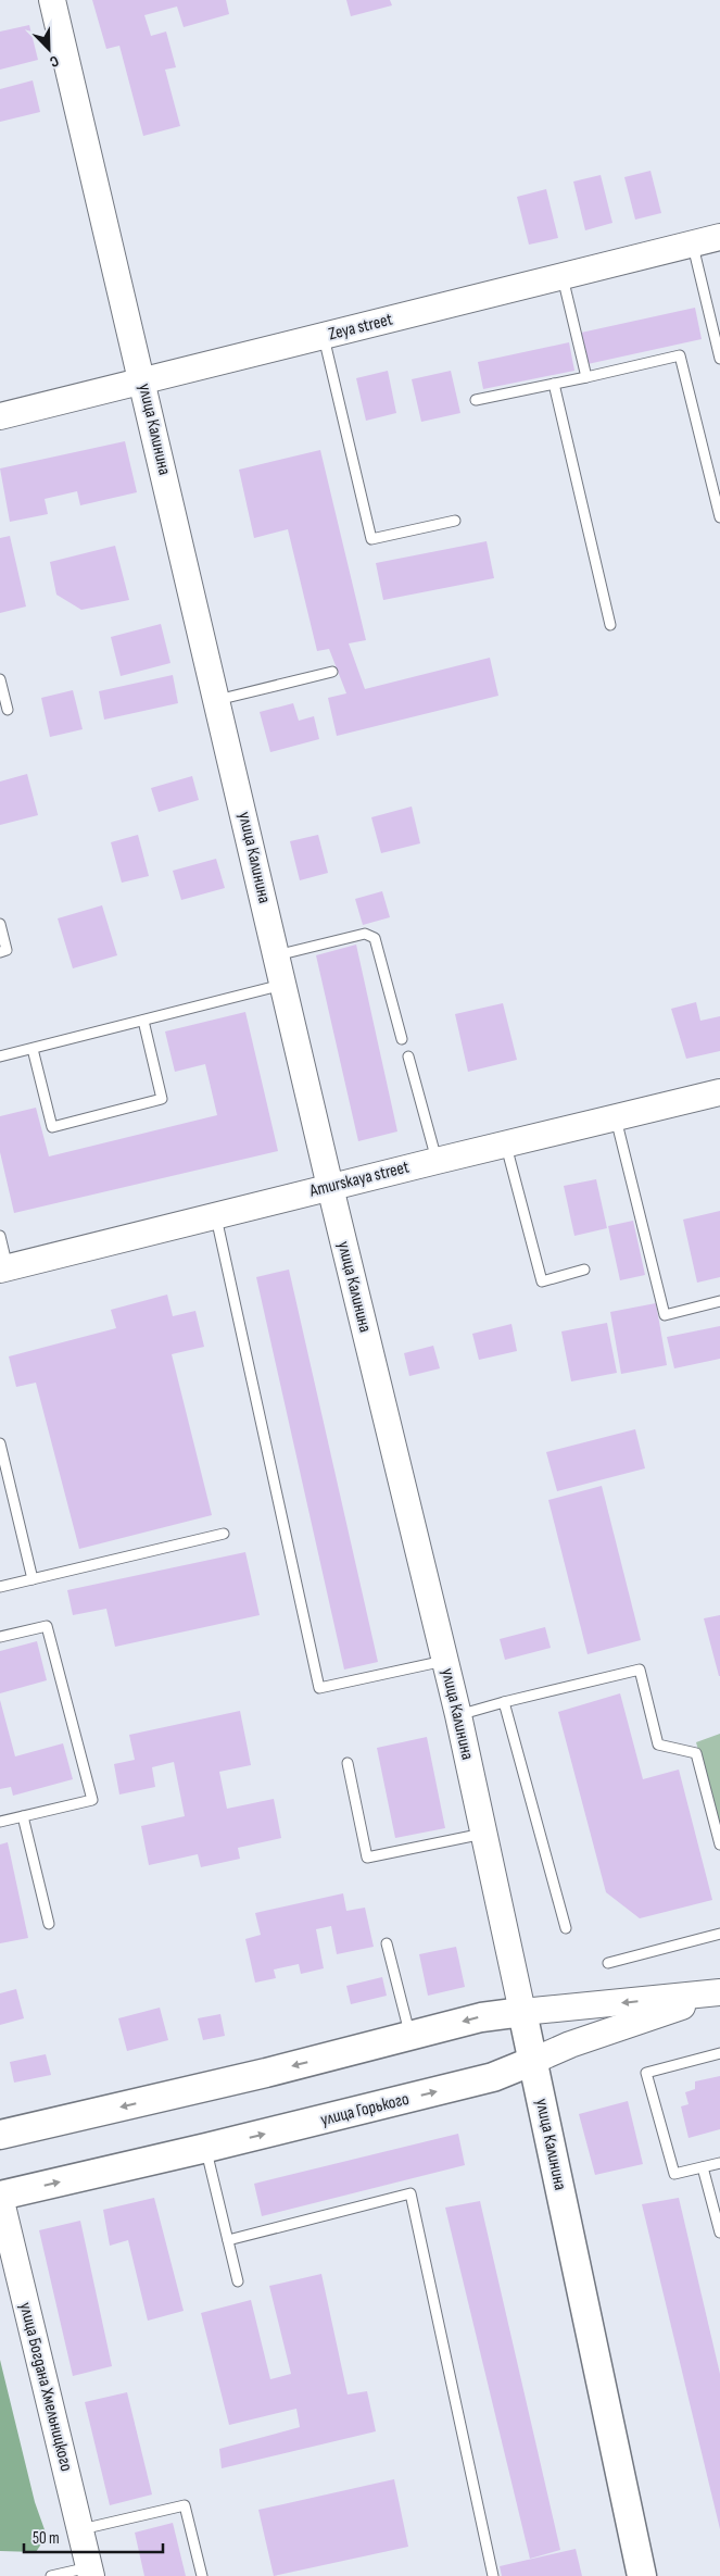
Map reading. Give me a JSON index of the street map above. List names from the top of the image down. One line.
{"streets":{"main road":["Zeya street","улица Калинина","Amurskaya street","улица Горького","улица Богдана Хмельницкого"]},"crossings":[["Zeya street","улица Калинина"],["улица Калинина","Amurskaya street"],["улица Калинина","улица Горького"],["улица Горького","улица Богдана Хмельницкого"]],"scale_bar":"50 m","north":"bottom right"}
